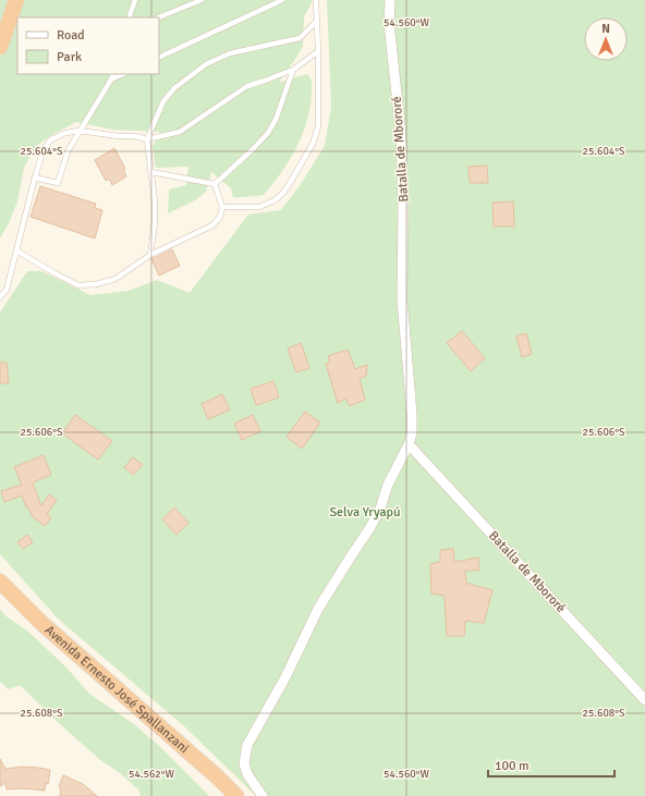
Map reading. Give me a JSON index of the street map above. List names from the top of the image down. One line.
{"streets":{"highway":["Avenida Ernesto José Spallanzani"],"street":["Batalla de Mbororé"]},"parks":["Selva Yryapú"],"legend":["Road","Park"],"scale_bar":"100 m","north":"top","coordinates":["54.560°W","25.604°S","25.606°S","25.608°S","54.562°W"]}
